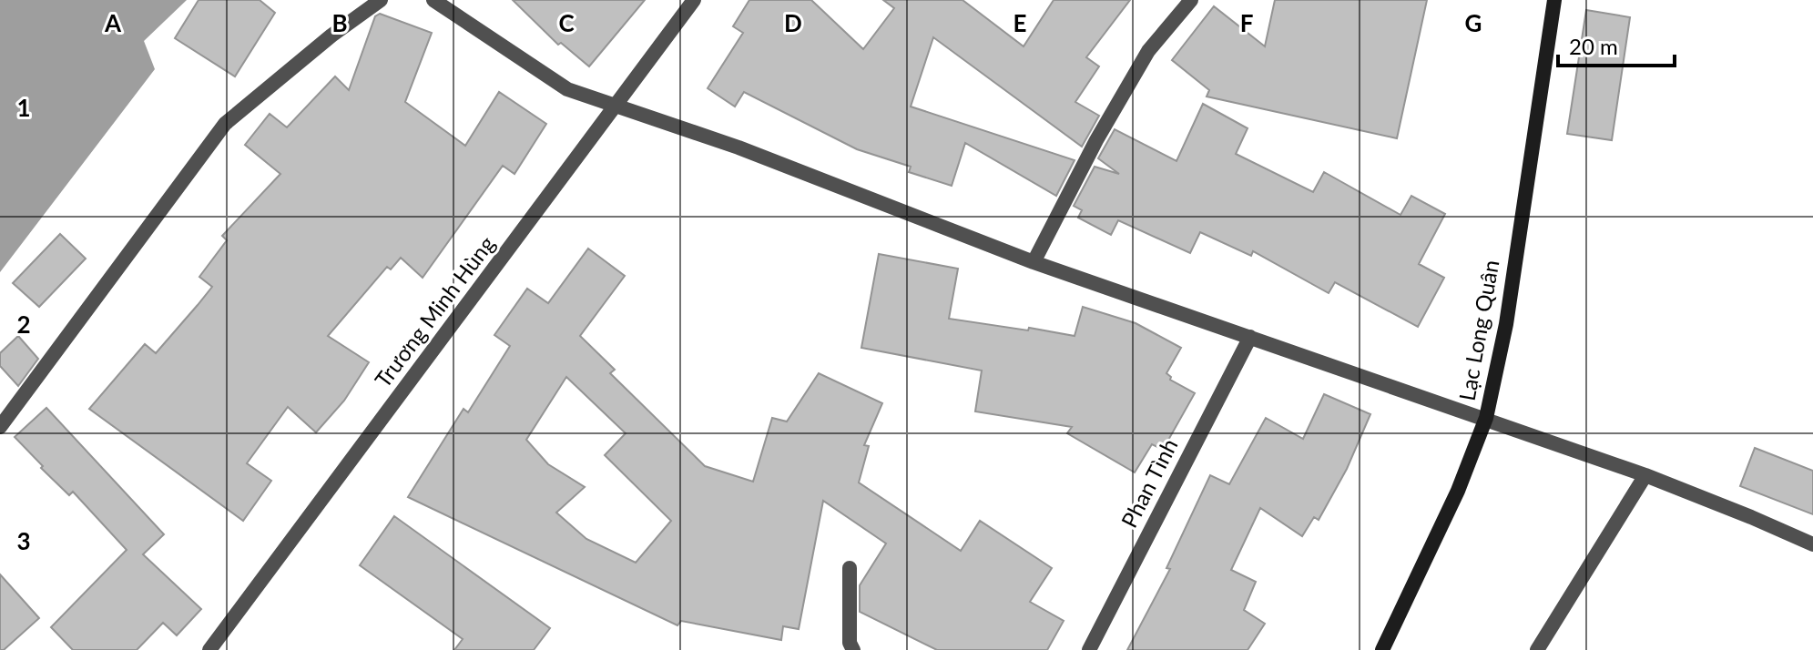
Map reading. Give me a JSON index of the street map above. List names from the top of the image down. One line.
{"streets":{"main road":["Lạc Long Quân"],"street":["Trương Minh Hùng","Phan Tình"]},"scale_bar":"20 m","grid":{"columns":["A","B","C","D","E","F","G"],"rows":["1","2","3"]}}
